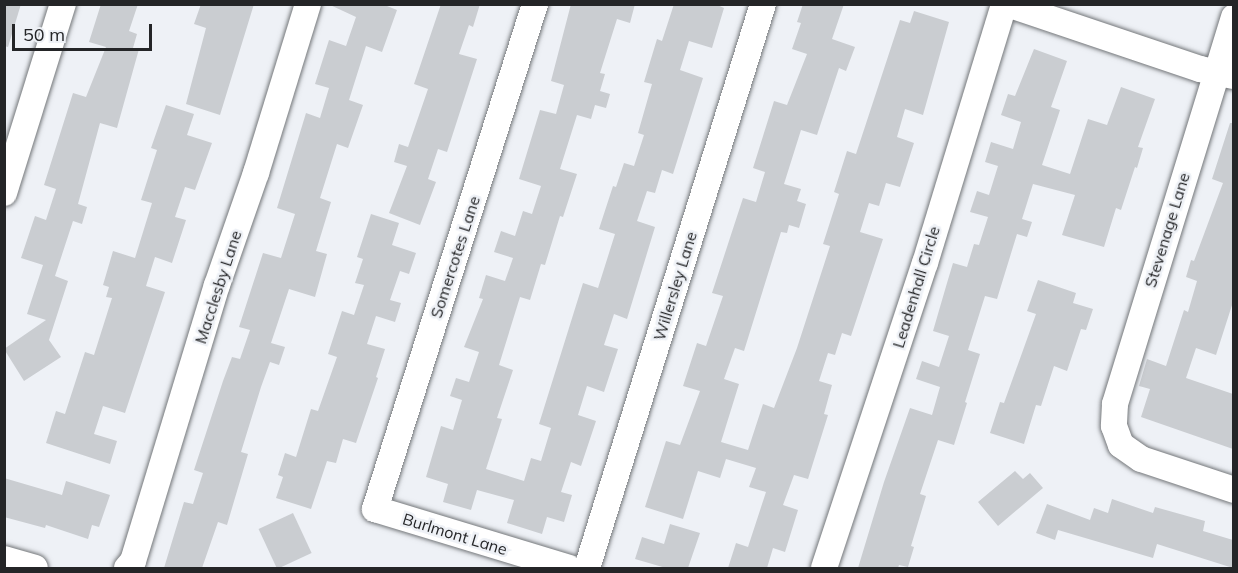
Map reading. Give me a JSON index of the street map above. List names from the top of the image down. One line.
{"streets":{"street":["Stevenage Lane","Somercotes Lane","Willersley Lane","Macclesby Lane","Leadenhall Circle","Burlmont Lane"]},"crossings":[["Somercotes Lane","Burlmont Lane"]],"scale_bar":"50 m"}
